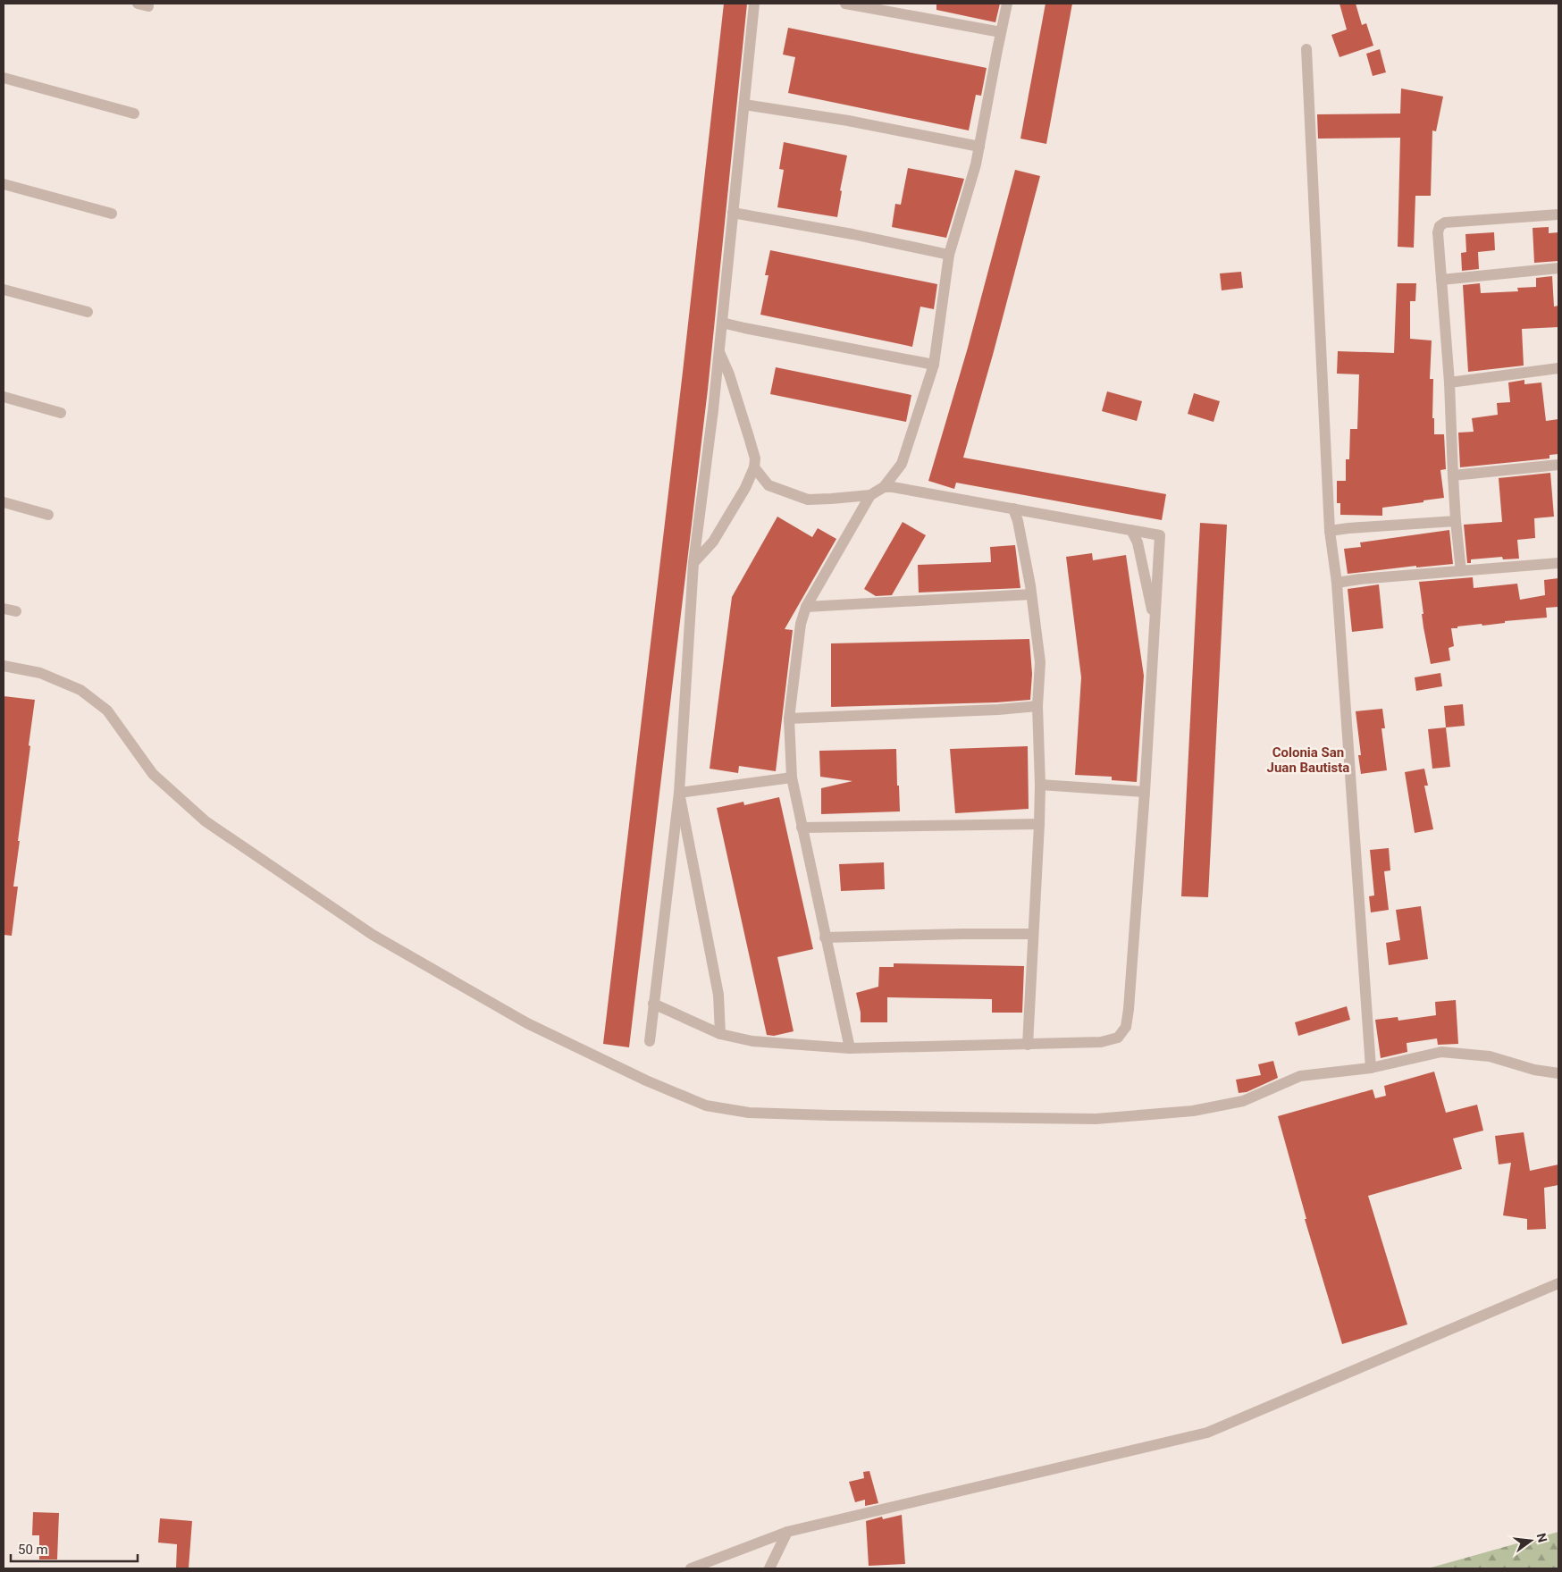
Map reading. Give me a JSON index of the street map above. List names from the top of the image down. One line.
{"districts":["Colonia San Juan Bautista"],"scale_bar":"50 m","north":"right"}
